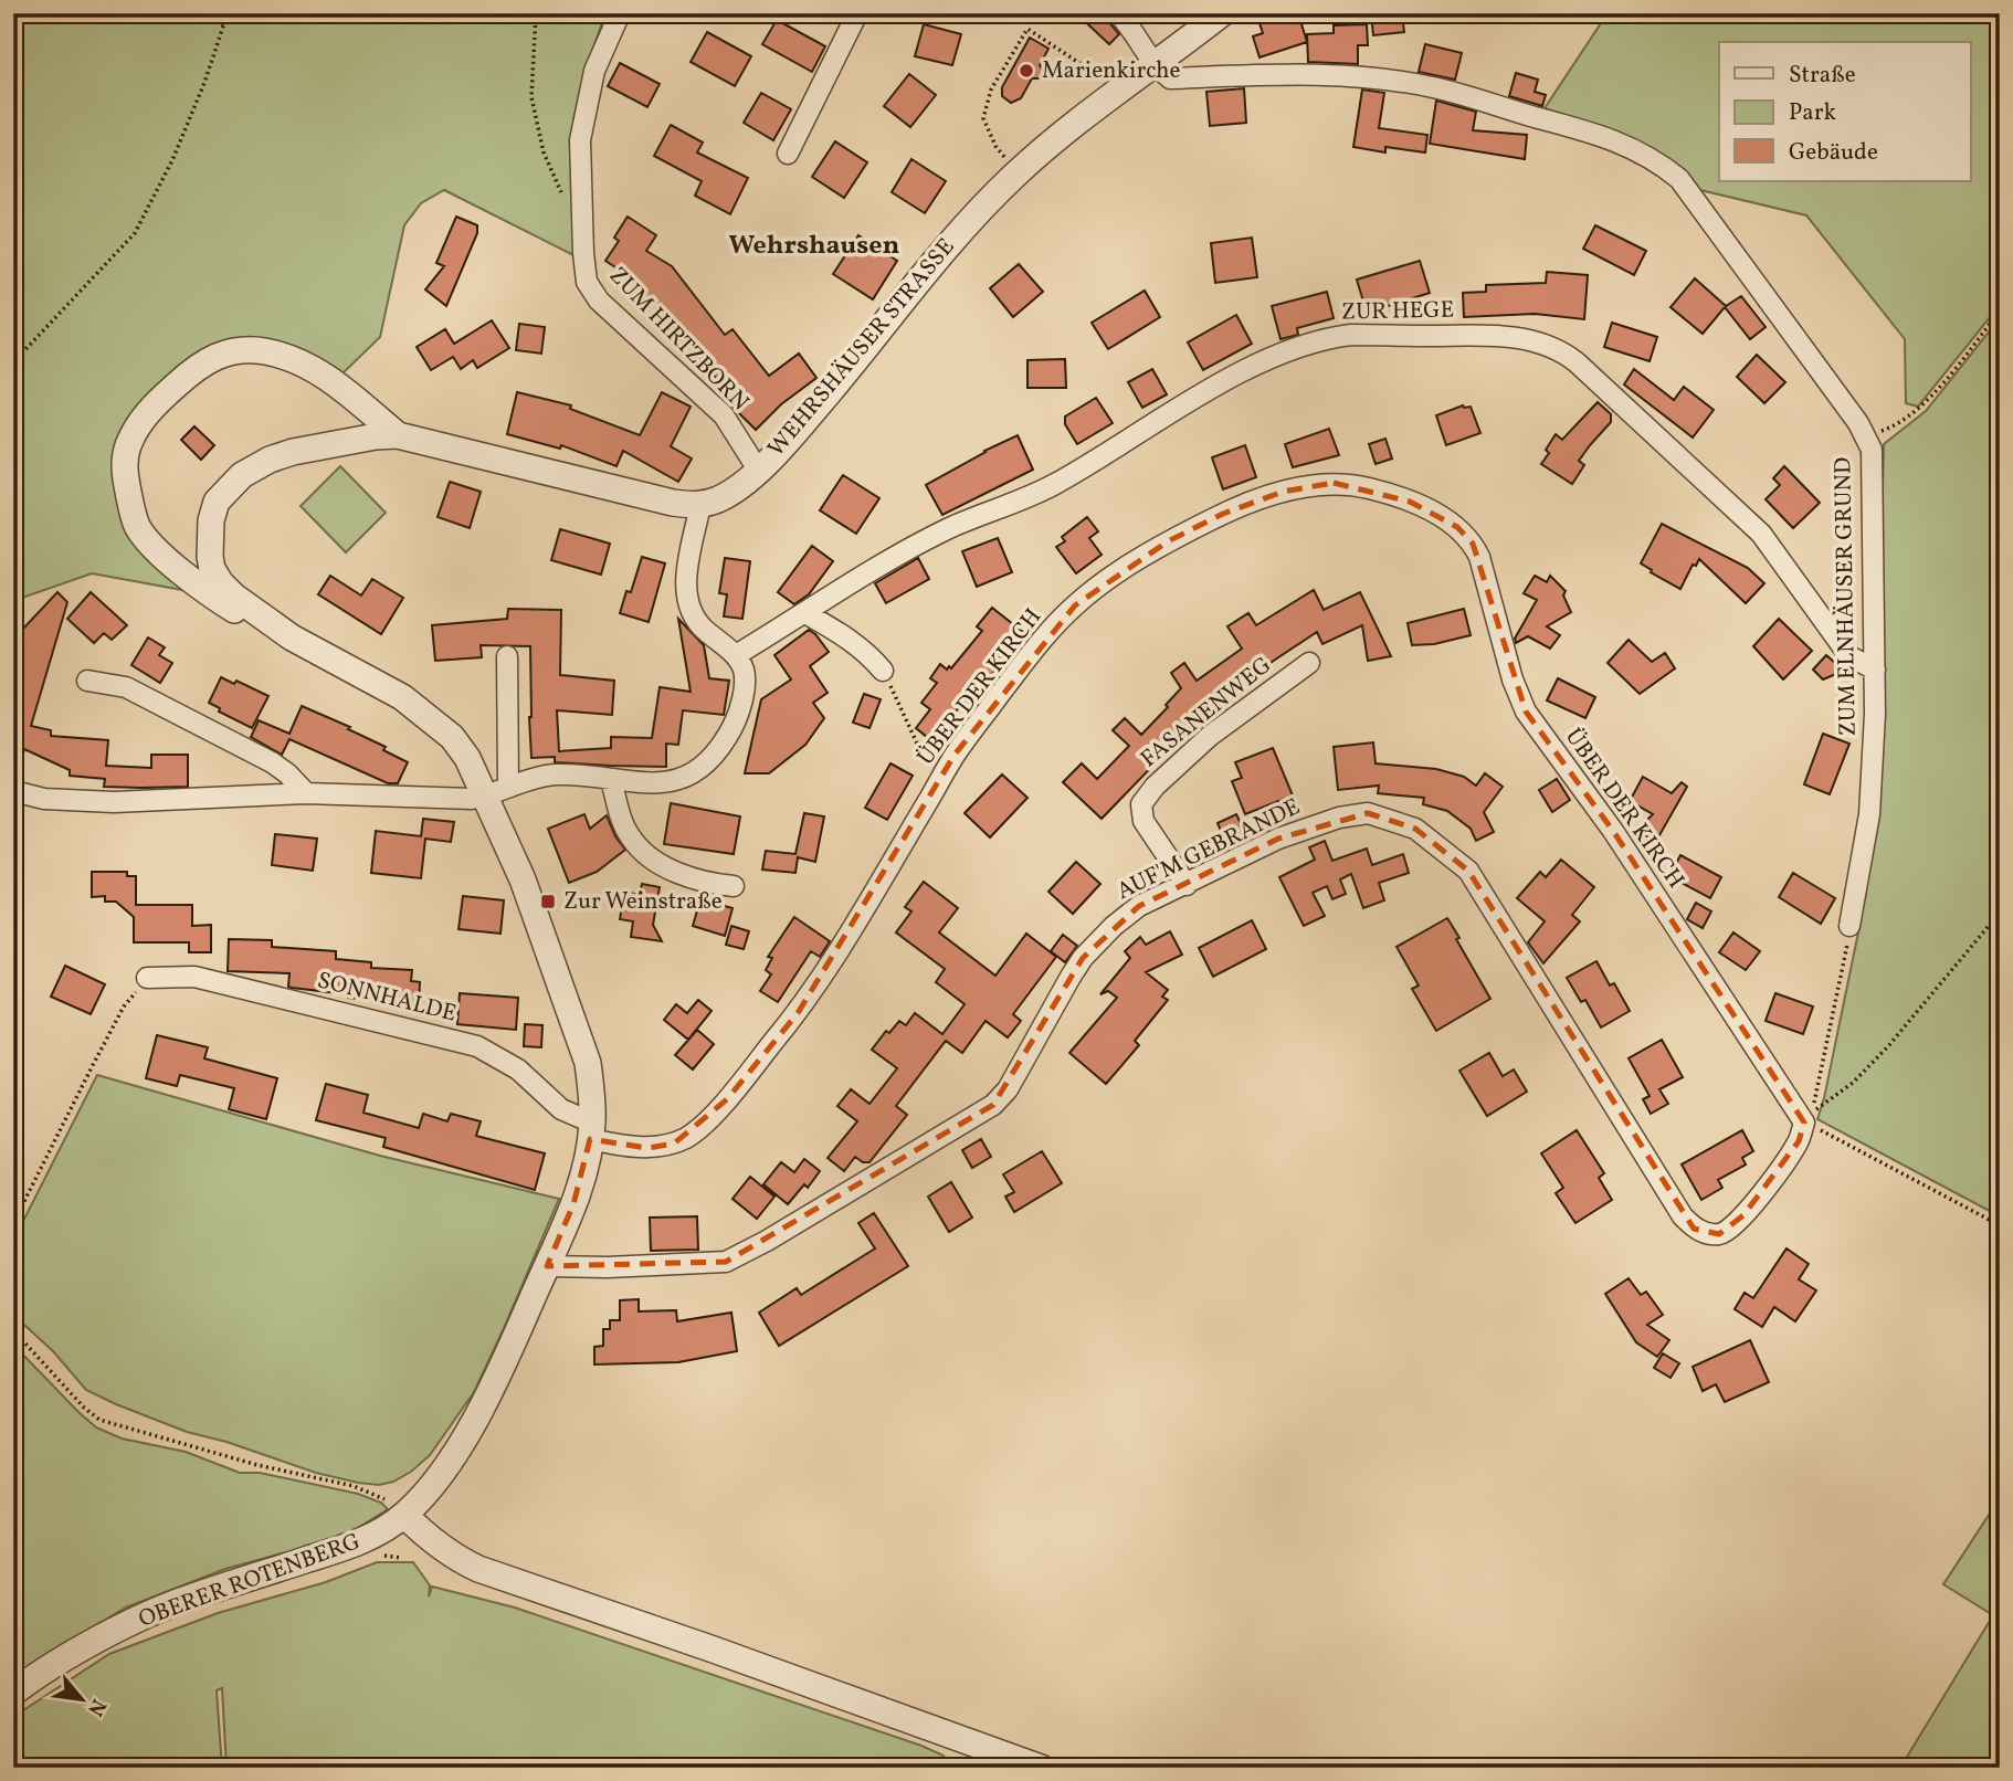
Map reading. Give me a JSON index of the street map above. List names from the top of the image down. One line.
{"streets":{"street":["ZUR HEGE","ZUM HIRTZBORN","WEHRSHÄUSER STRASSE","ZUM ELNHÄUSER GRUND","ÜBER DER KIRCH","FASANENWEG","AUF'M GEBRANDE","SONNHALDE","OBERER ROTENBERG"]},"crossings":[["ZUR HEGE","ZUM ELNHÄUSER GRUND"],["ZUM HIRTZBORN","WEHRSHÄUSER STRASSE"],["WEHRSHÄUSER STRASSE","ZUM ELNHÄUSER GRUND"],["ÜBER DER KIRCH","AUF'M GEBRANDE"],["ÜBER DER KIRCH","SONNHALDE"],["FASANENWEG","AUF'M GEBRANDE"]],"districts":["Wehrshausen"],"places":{"other":["Marienkirche"],"transit":["Zur Weinstraße"]},"legend":["Straße","Park","Gebäude"],"north":"bottom right"}
